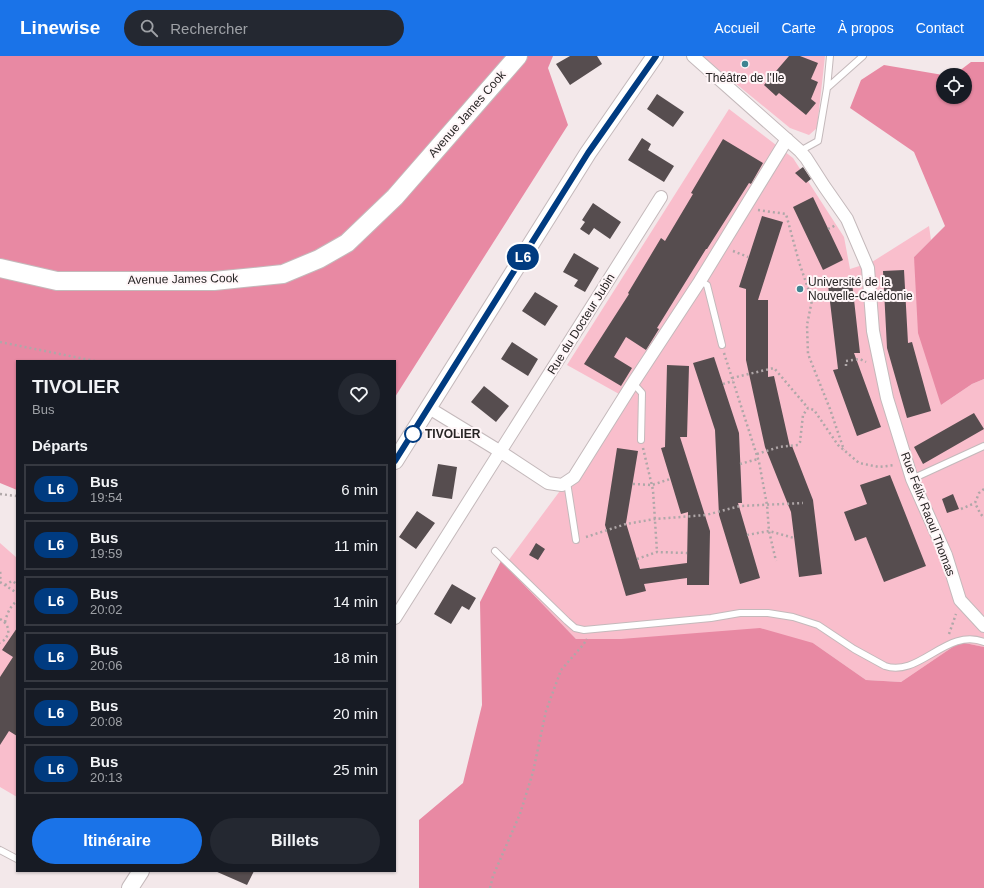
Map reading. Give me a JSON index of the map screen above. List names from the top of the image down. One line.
{"streets":{"main road":["Avenue James Cook"],"street":["Rue du Docteur Jubin","Rue Félix Raoul Thomas"]},"places":["Théâtre de l'Ile","Université de la Nouvelle-Calédonie","TIVOLIER"],"lines":["bus line L6"],"page":{"header":"Linewise","search":"Rechercher","nav":["Accueil","Carte","À propos","Contact"],"on_map":"L6","heading":[["TIVOLIER","Bus"],"Départs"],"list":[{"mark":"L6","name":"Bus","note":"19:54","value":"6 min"},{"mark":"L6","name":"Bus","note":"19:59","value":"11 min"},{"mark":"L6","name":"Bus","note":"20:02","value":"14 min"},{"mark":"L6","name":"Bus","note":"20:06","value":"18 min"},{"mark":"L6","name":"Bus","note":"20:08","value":"20 min"},{"mark":"L6","name":"Bus","note":"20:13","value":"25 min"}],"buttons":["Itinéraire","Billets"]}}
